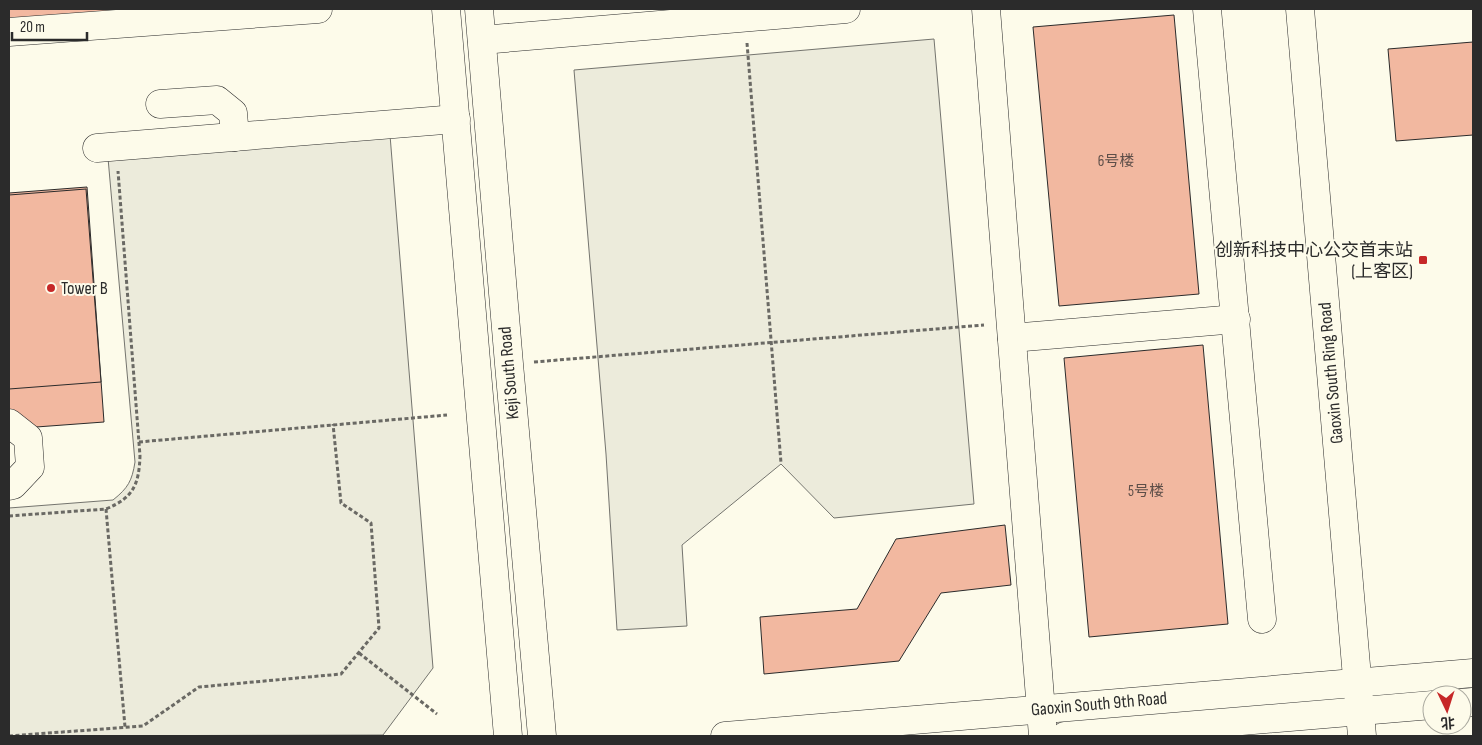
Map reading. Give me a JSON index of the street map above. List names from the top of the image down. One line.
{"streets":{"street":["Keji South Road","Gaoxin South Ring Road","Gaoxin South 9th Road"]},"crossings":[["Gaoxin South Ring Road","Gaoxin South 9th Road"]],"places":{"transit":["创新科技中心公交首末站 (上客区)"],"other":["Tower B"]},"house_numbers":["6号楼","5号楼"],"scale_bar":"20 m","north":"bottom"}
